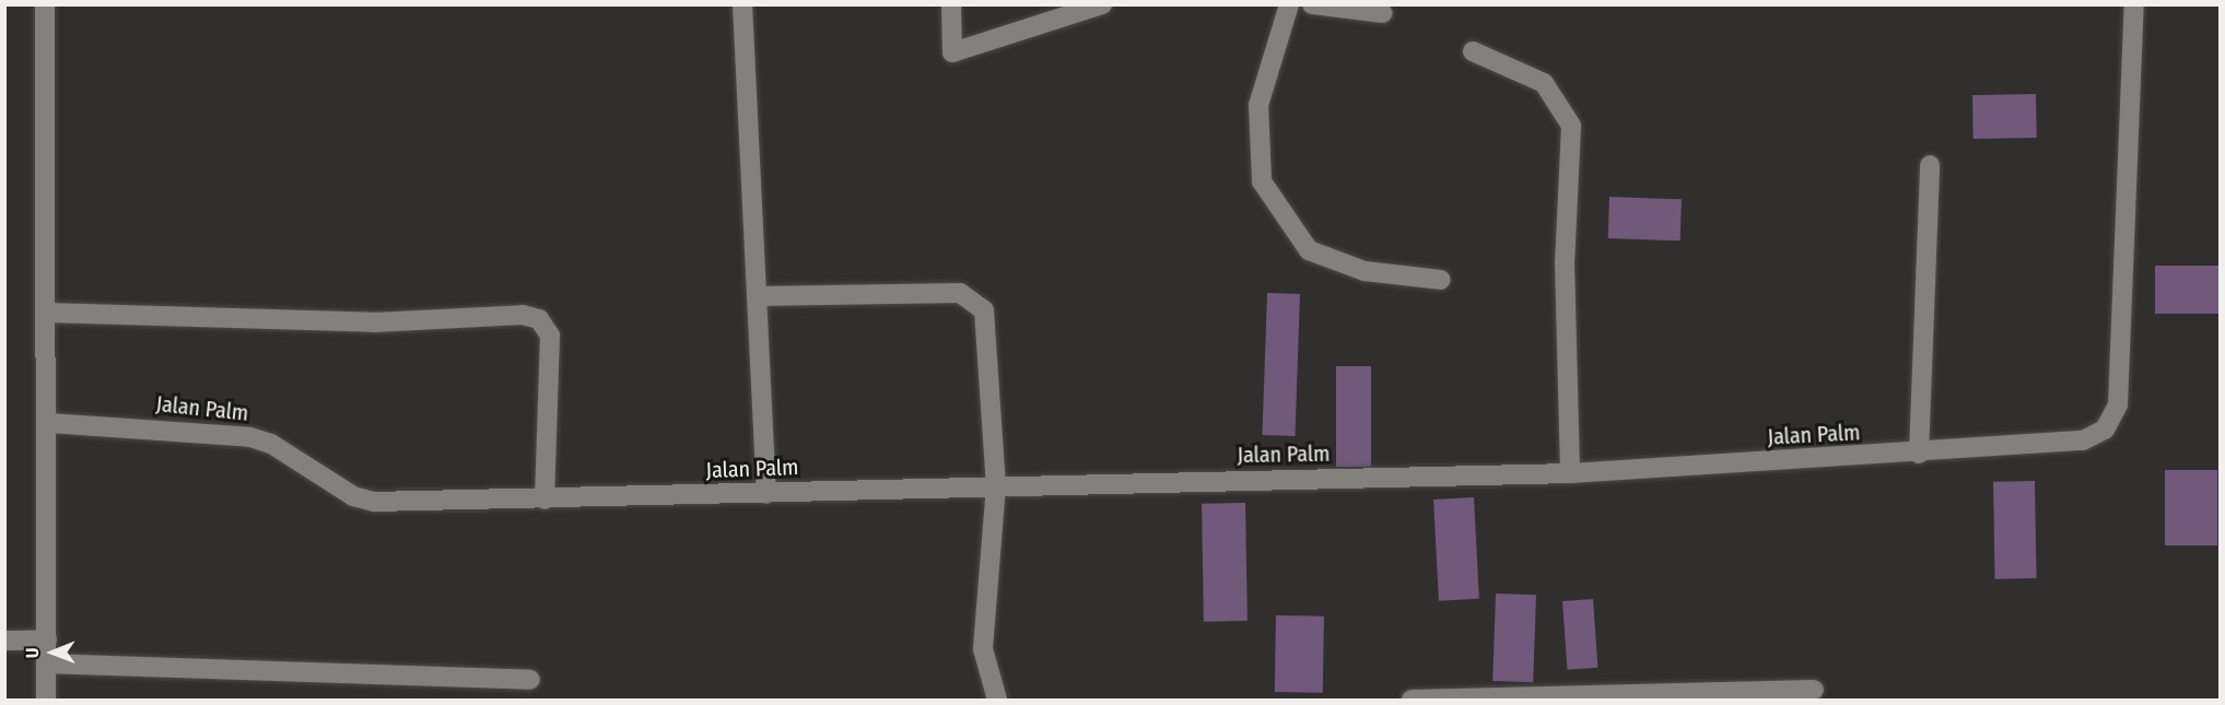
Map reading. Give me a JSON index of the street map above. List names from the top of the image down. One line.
{"streets":{"street":["Jalan Palm"]},"north":"left"}
